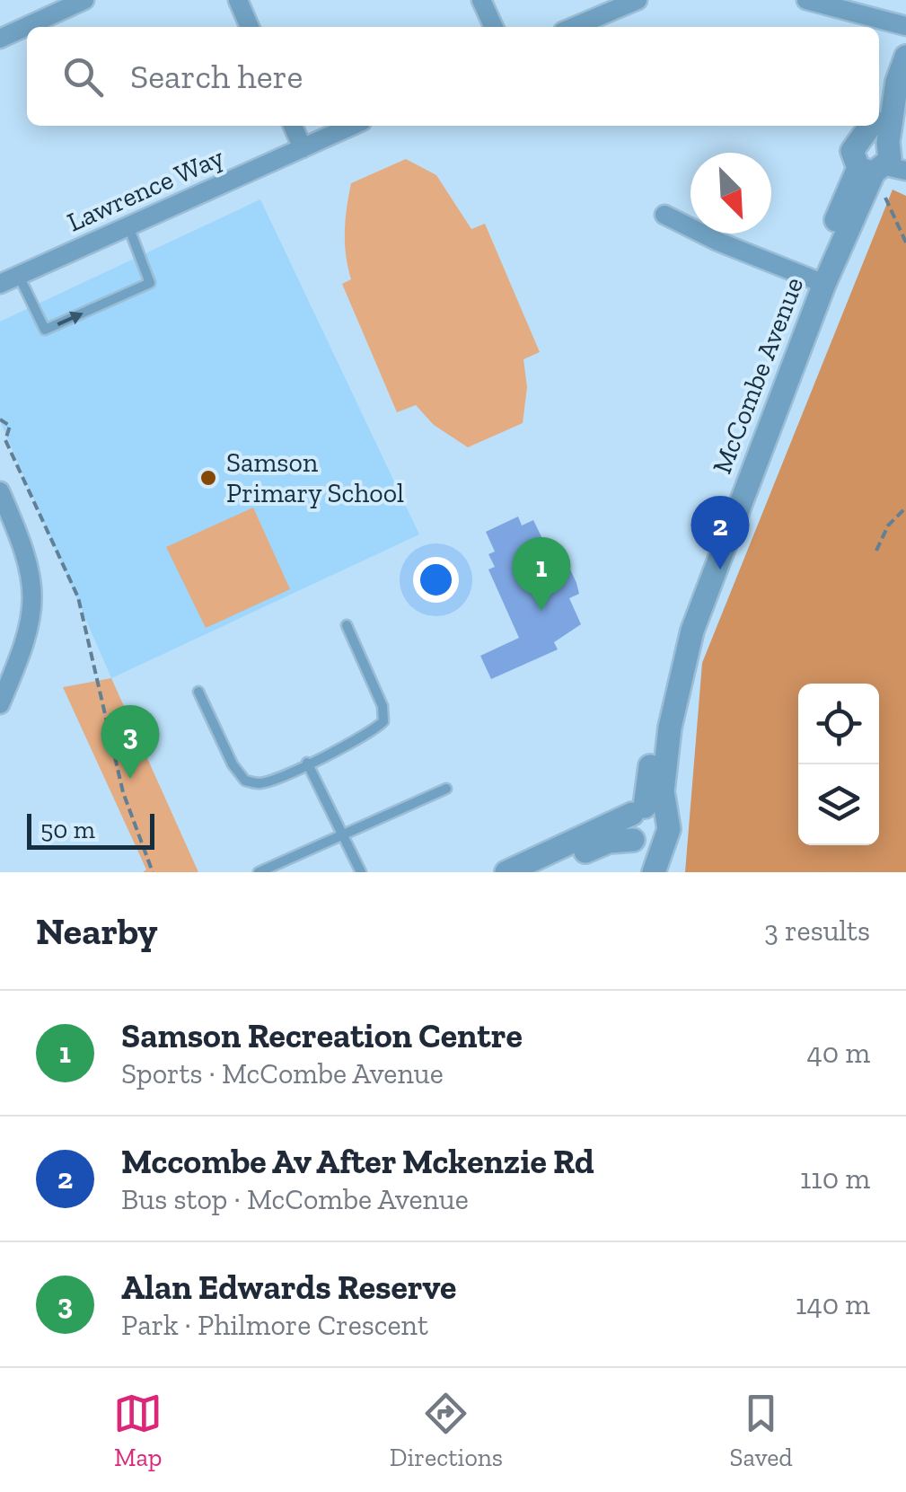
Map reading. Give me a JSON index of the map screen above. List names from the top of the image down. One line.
{"streets":{"street":["Lawrence Way","McCombe Avenue"]},"places":["Samson Primary School"],"scale_bar":"50 m","north":"bottom right","page":{"search":"Search here","pins":["2","1","3"],"scale":"50 m","heading":["Nearby","3 results"],"list":[{"mark":"1","name":"Samson Recreation Centre","note":"Sports · McCombe Avenue","value":"40 m"},{"mark":"2","name":"Mccombe Av After Mckenzie Rd","note":"Bus stop · McCombe Avenue","value":"110 m"},{"mark":"3","name":"Alan Edwards Reserve","note":"Park · Philmore Crescent","value":"140 m"}],"nav":["Map","Directions","Saved"]}}
